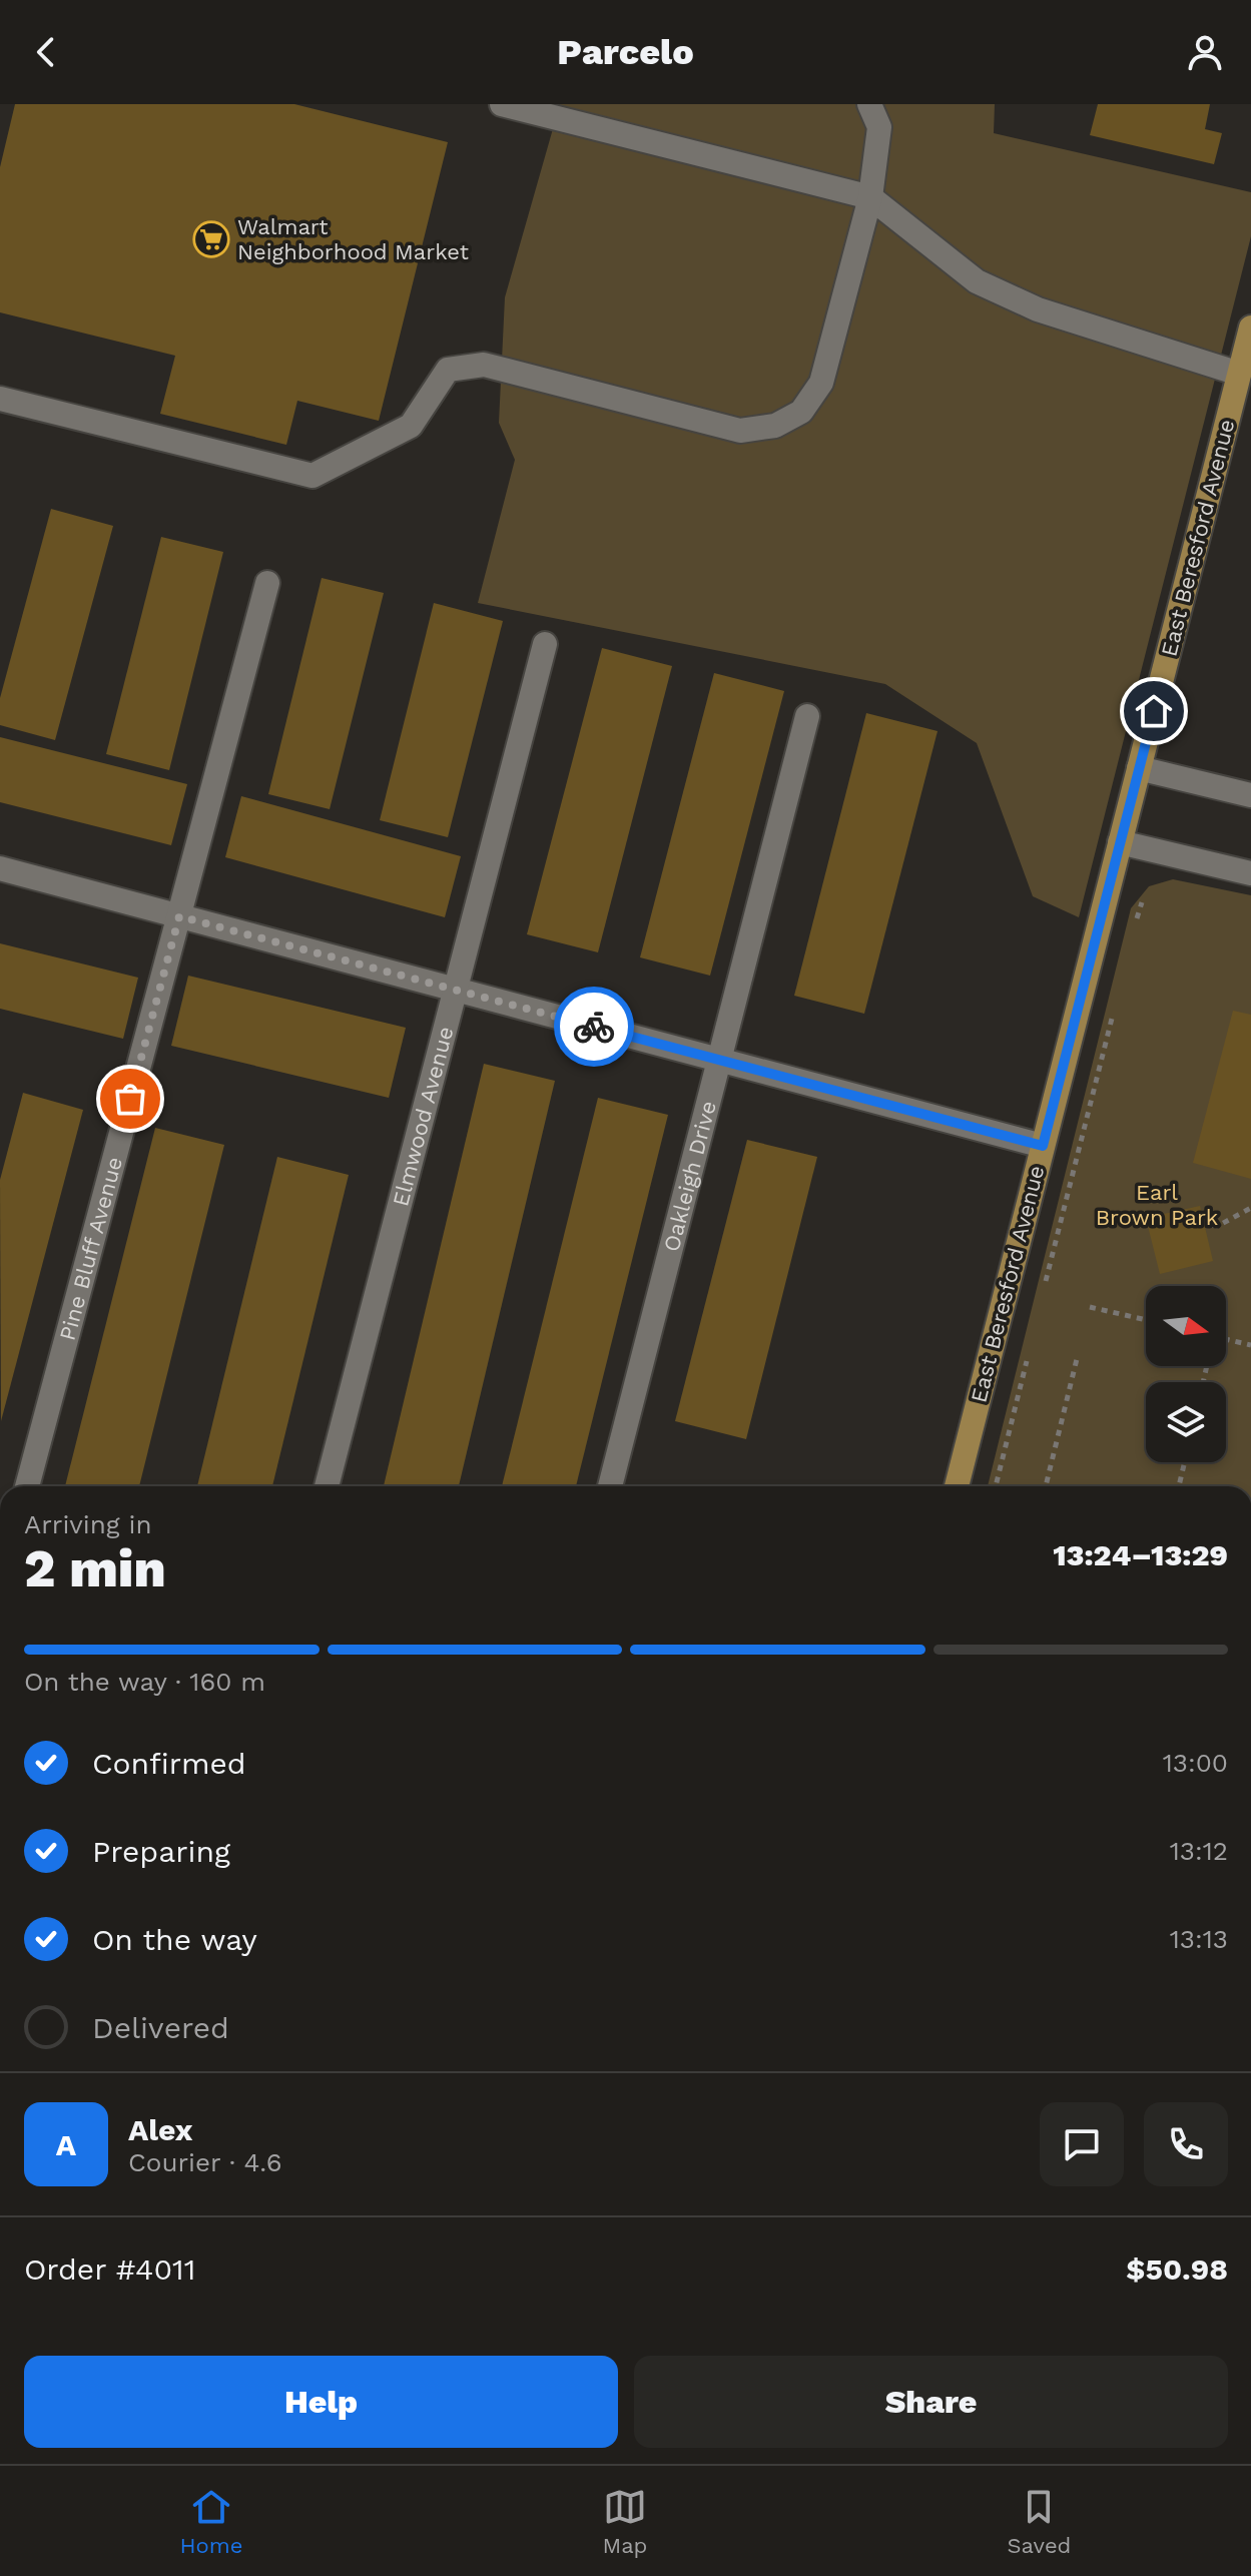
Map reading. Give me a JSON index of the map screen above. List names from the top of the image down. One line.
{"streets":{"main road":["East Beresford Avenue"],"street":["Elmwood Avenue","Oakleigh Drive","Pine Bluff Avenue"]},"parks":["Earl Brown Park"],"places":{"supermarket":["Walmart Neighborhood Market"]},"north":"right","page":{"header":"Parcelo","heading":["2 min","Arriving in","13:24–13:29"],"panel":["Alex","Courier · 4.6","Order #4011","$50.98"],"bar":"On the way · 160 m","list":[["Confirmed","13:00"],["Preparing","13:12"],["On the way","13:13"],"Delivered"],"round":"A","buttons":["Help","Share"],"tabs":["Home","Map","Saved"]}}
